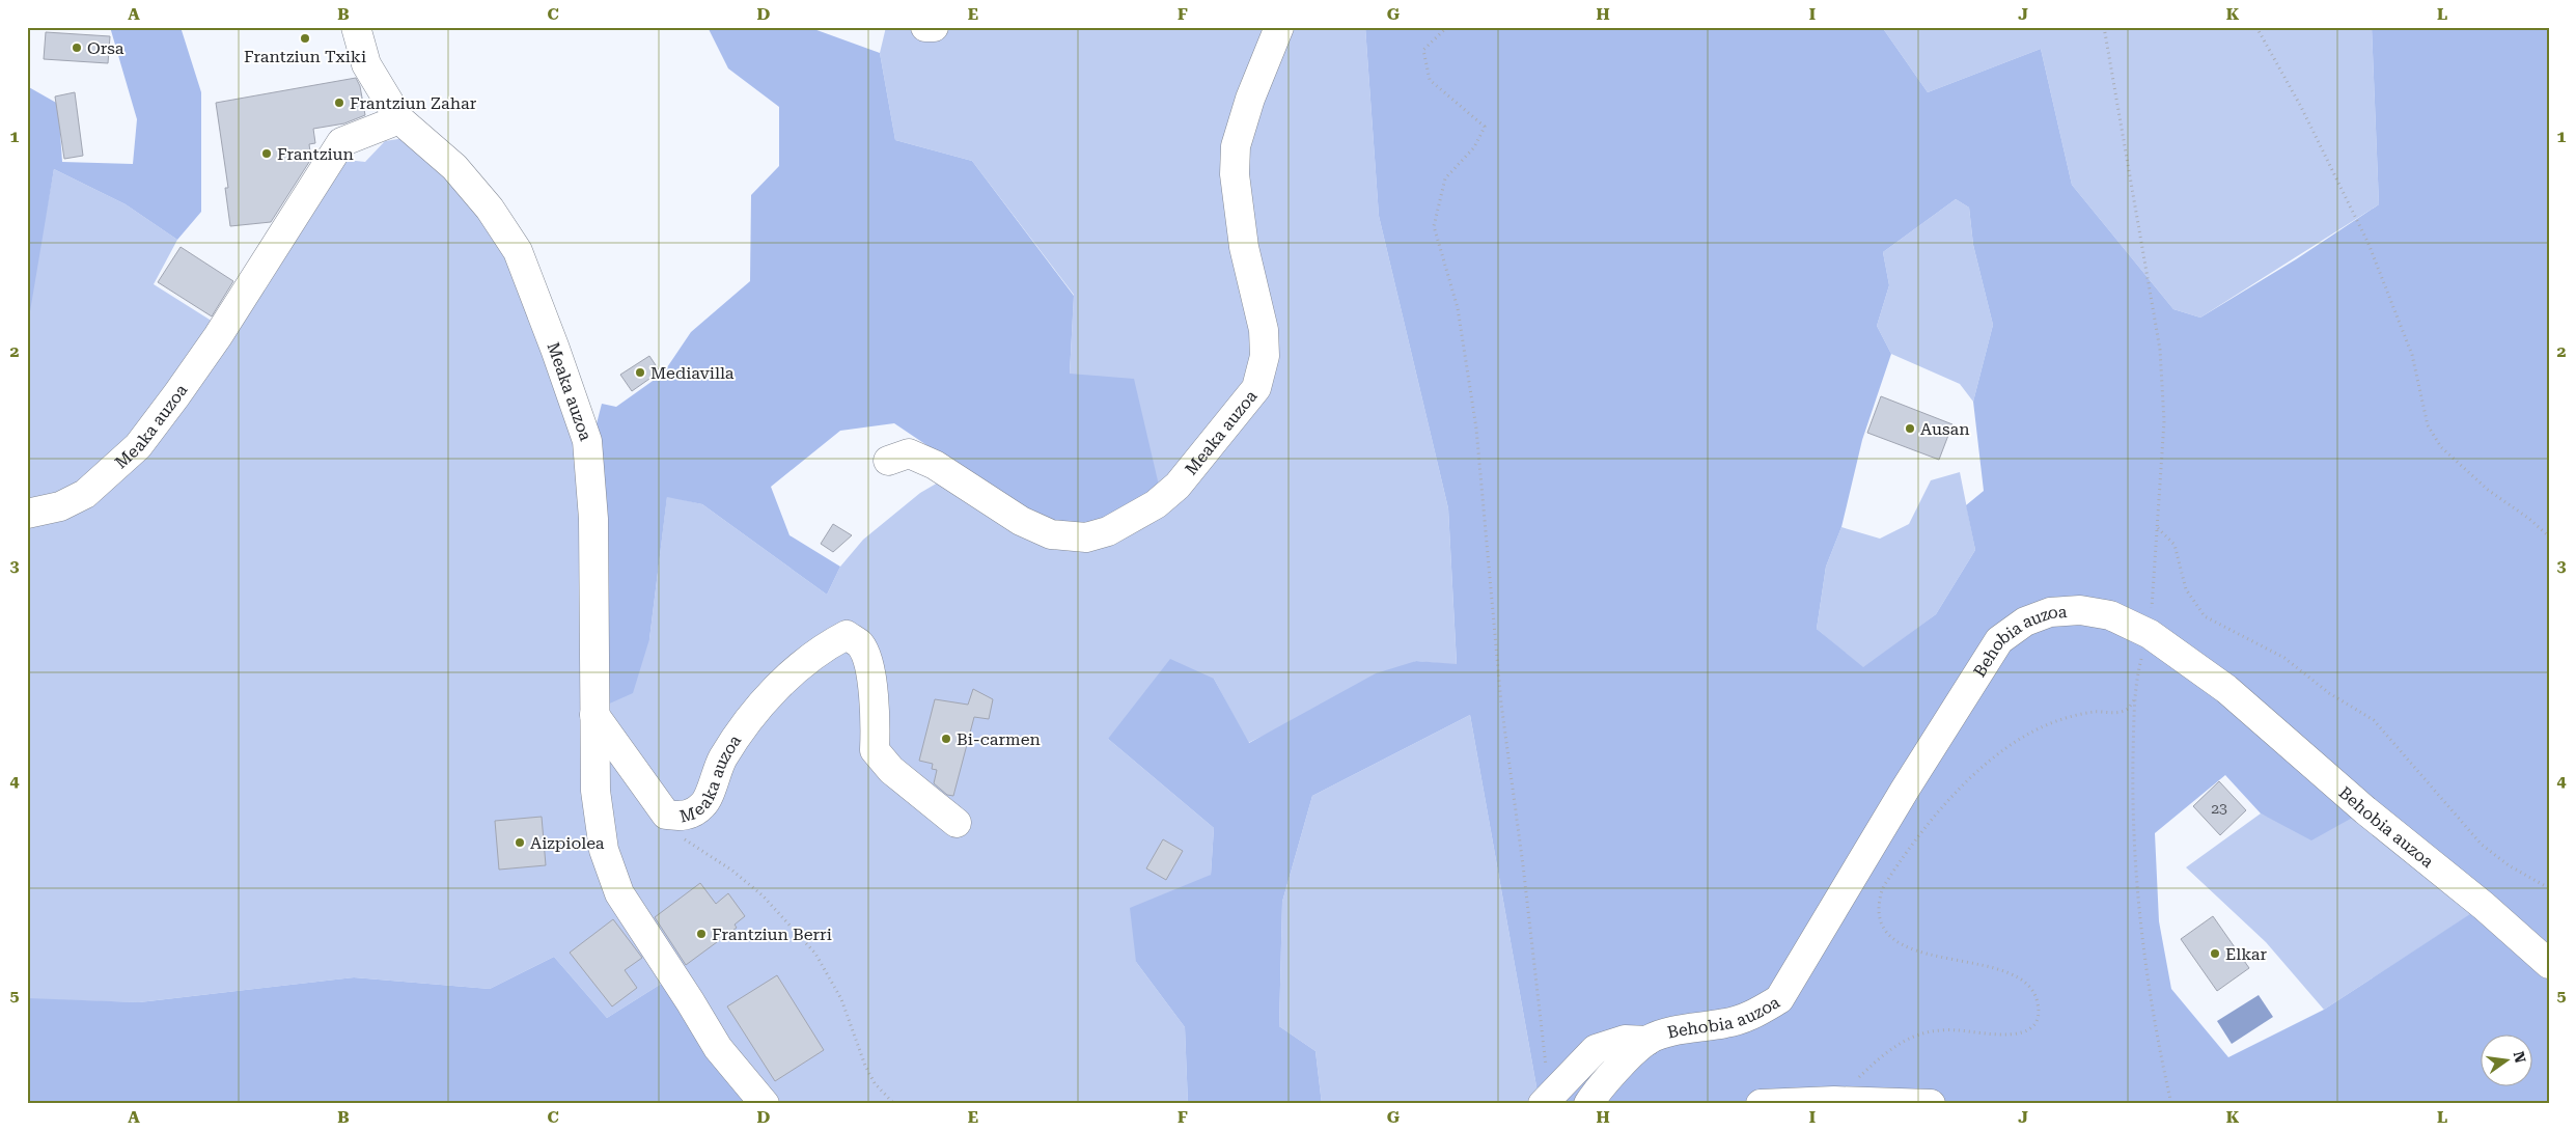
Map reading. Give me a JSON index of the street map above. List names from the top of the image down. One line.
{"streets":{"street":["Meaka auzoa","Behobia auzoa"]},"places":["Frantziun Txiki","Orsa","Frantziun Zahar","Frantziun","Mediavilla","Ausan","Bi-carmen","Aizpiolea","Frantziun Berri","Elkar"],"house_numbers":["23"],"north":"right","grid":{"columns":["A","B","C","D","E","F","G","H","I","J","K","L"],"rows":["1","2","3","4","5"]}}
